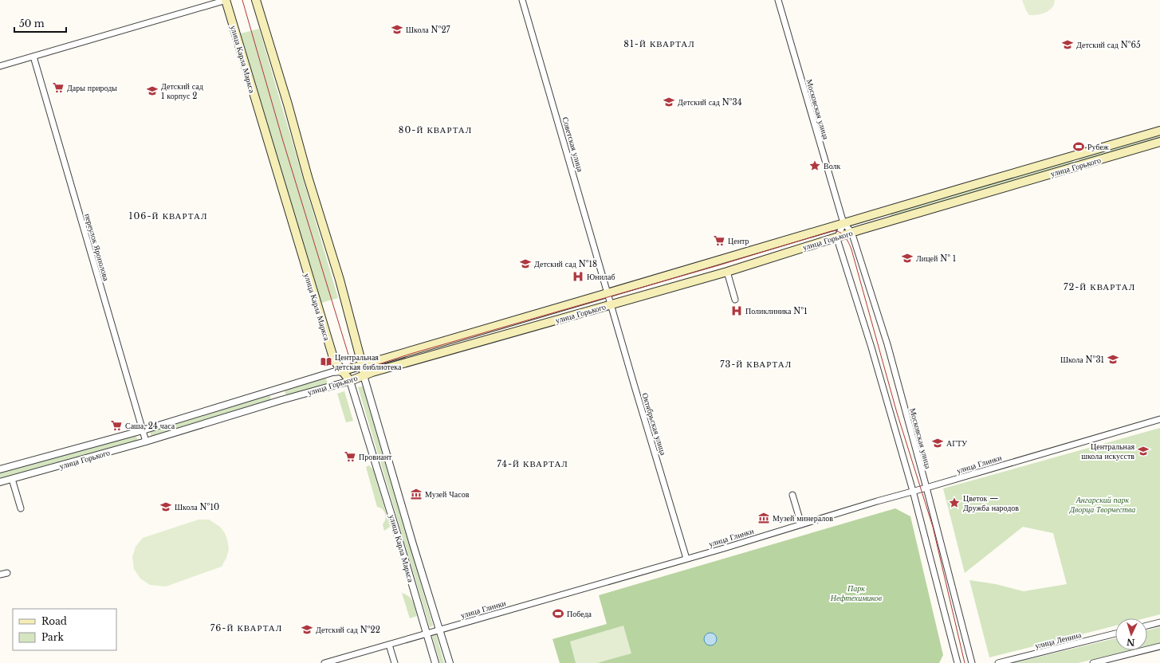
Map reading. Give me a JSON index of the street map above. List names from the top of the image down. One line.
{"streets":{"main road":["улица Карла Маркса","улица Горького"],"street":["Московская улица","Советская улица","переулок Ярополова","Октябрьская улица","улица Глинки","улица Ленина"]},"crossings":[["улица Карла Маркса","улица Горького"],["улица Карла Маркса","улица Глинки"],["Московская улица","улица Горького"],["Московская улица","улица Глинки"],["Советская улица","улица Горького"],["Советская улица","Октябрьская улица"],["улица Горького","переулок Ярополова"],["улица Горького","Октябрьская улица"],["Октябрьская улица","улица Глинки"]],"districts":["81-Й КВАРТАЛ","80-Й КВАРТАЛ","106-Й КВАРТАЛ","72-Й КВАРТАЛ","73-Й КВАРТАЛ","74-Й КВАРТАЛ","76-Й КВАРТАЛ"],"parks":["Ангарский парк Дворца Творчества","Парк Нефтехимиков"],"places":{"school or university":["Школа №27","Детский сад №65","Детский сад 1 корпус 2","Детский сад №34","Лицей № 1","Детский сад №18","Школа №31","АГТУ","Центральная школа искусств","Школа №10","Детский сад №22"],"supermarket":["Дары природы","Центр","Саша, 24 часа","Провиант"],"sports":["Рубеж","Победа"],"place":["Волк","Цветок — Дружба народов"],"hospital":["Юнилаб","Поликлиника №1"],"library":["Центральная детская библиотека"],"museum":["Музей Часов","Музей минералов"]},"legend":["Road","Park"],"scale_bar":"50 m","north":"bottom"}
